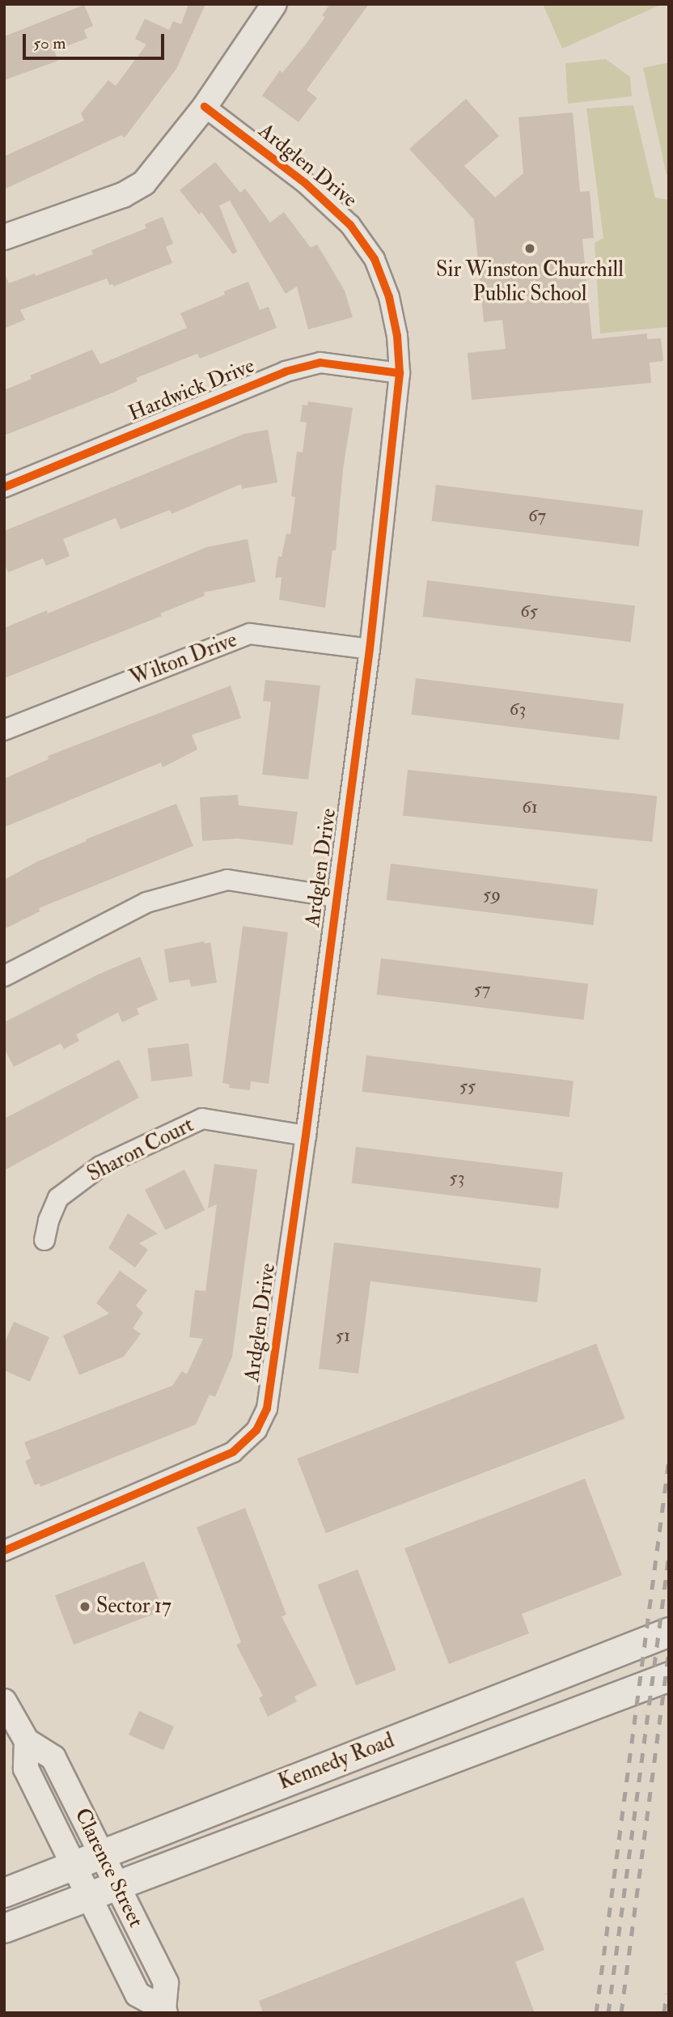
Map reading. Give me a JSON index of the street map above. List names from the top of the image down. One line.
{"streets":{"main road":["Kennedy Road"],"street":["Ardglen Drive","Hardwick Drive","Wilton Drive","Sharon Court","Clarence Street"]},"crossings":[["Ardglen Drive","Hardwick Drive"],["Ardglen Drive","Wilton Drive"],["Ardglen Drive","Sharon Court"],["Kennedy Road","Clarence Street"]],"places":["Sir Winston Churchill Public School","Sector 17"],"house_numbers":["67","65","63","61","59","57","55","53","51"],"scale_bar":"50 m"}
